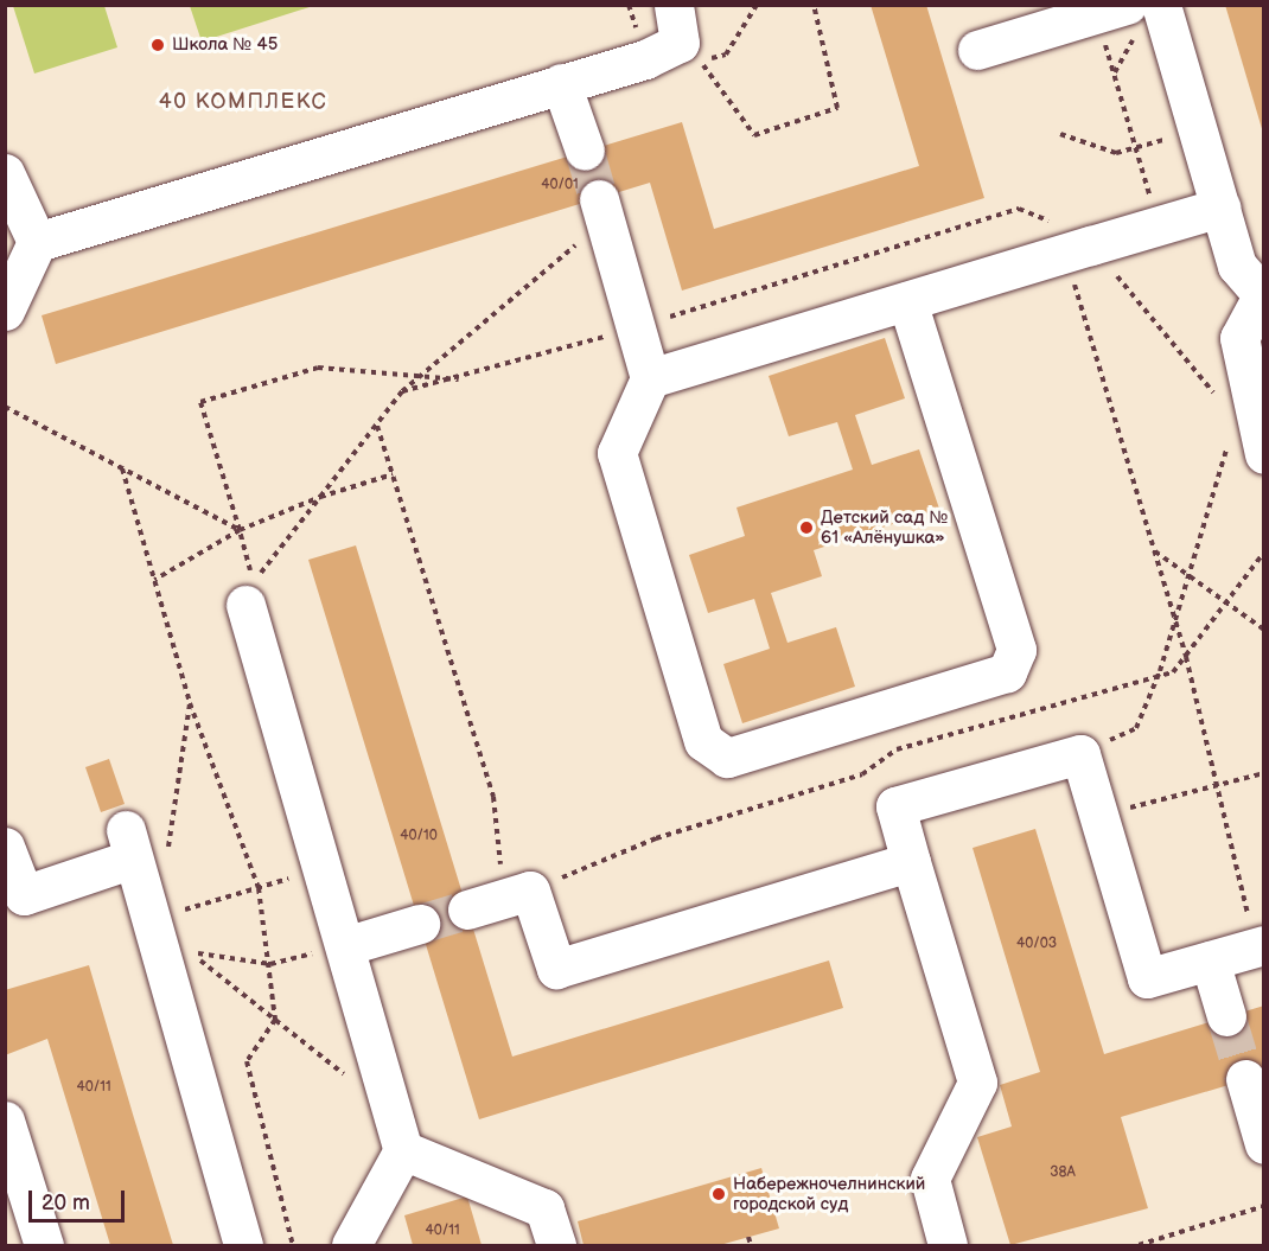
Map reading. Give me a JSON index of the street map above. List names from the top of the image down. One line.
{"districts":["40 КОМПЛЕКС"],"places":["Школа № 45","Детский сад № 61 «Алёнушка»","Набережночелнинский городской суд"],"house_numbers":["40/01","40/10","40/03","40/11","38А","40/11"],"scale_bar":"20 m"}
